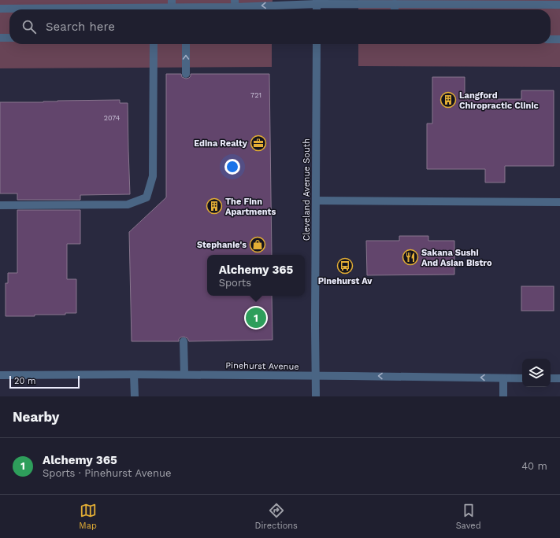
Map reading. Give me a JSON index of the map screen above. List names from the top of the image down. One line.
{"streets":{"street":["Cleveland Avenue South","Pinehurst Avenue"]},"crossings":[["Cleveland Avenue South","Pinehurst Avenue"]],"one_way":["Pinehurst Avenue"],"places":{"building":["Langford Chiropractic Clinic","The Finn Apartments"],"office":["Edina Realty"],"shop":["Stephanie's"],"restaurant":["Sakana Sushi And Asian Bistro"],"bus stop":["Pinehurst Av"]},"house_numbers":["721","2074"],"scale_bar":"20 m","page":{"search":"Search here","popup":["Alchemy 365","Sports"],"pins":"1","scale":"20 m","heading":"Nearby","list":[{"mark":"1","name":"Alchemy 365","note":"Sports · Pinehurst Avenue","value":"40 m"}],"nav":["Map","Directions","Saved"]}}
